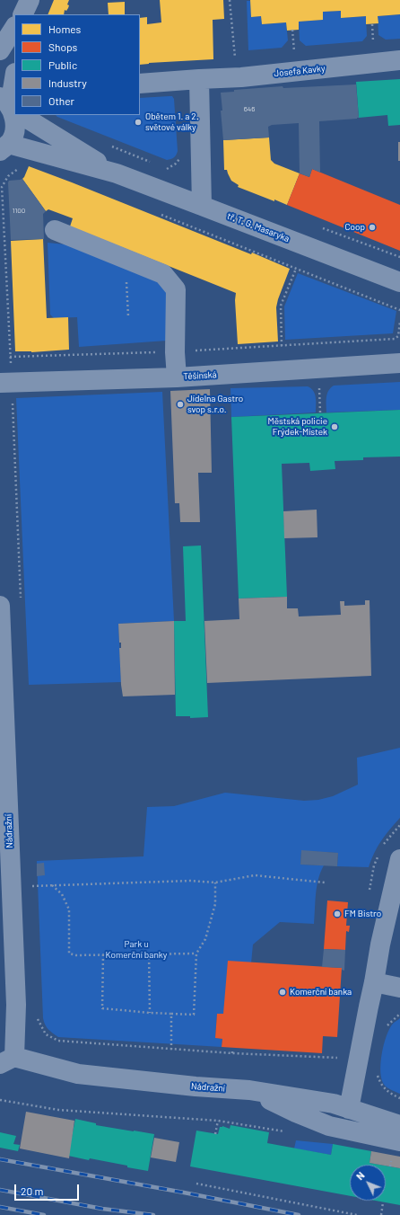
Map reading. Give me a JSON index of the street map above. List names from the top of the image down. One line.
{"streets":{"street":["Josefa Kavky","tř. T. G. Masaryka","Těšínská","Nádražní"]},"parks":["Park u Komerční banky"],"places":["Obětem 1. a 2. světové války","Coop","Jídelna Gastro svop s.r.o.","Městská policie Frýdek-Místek","FM Bistro","Komerční banka"],"house_numbers":["646","1100"],"legend":["Homes","Shops","Public","Industry","Other"],"scale_bar":"20 m","north":"top left"}
